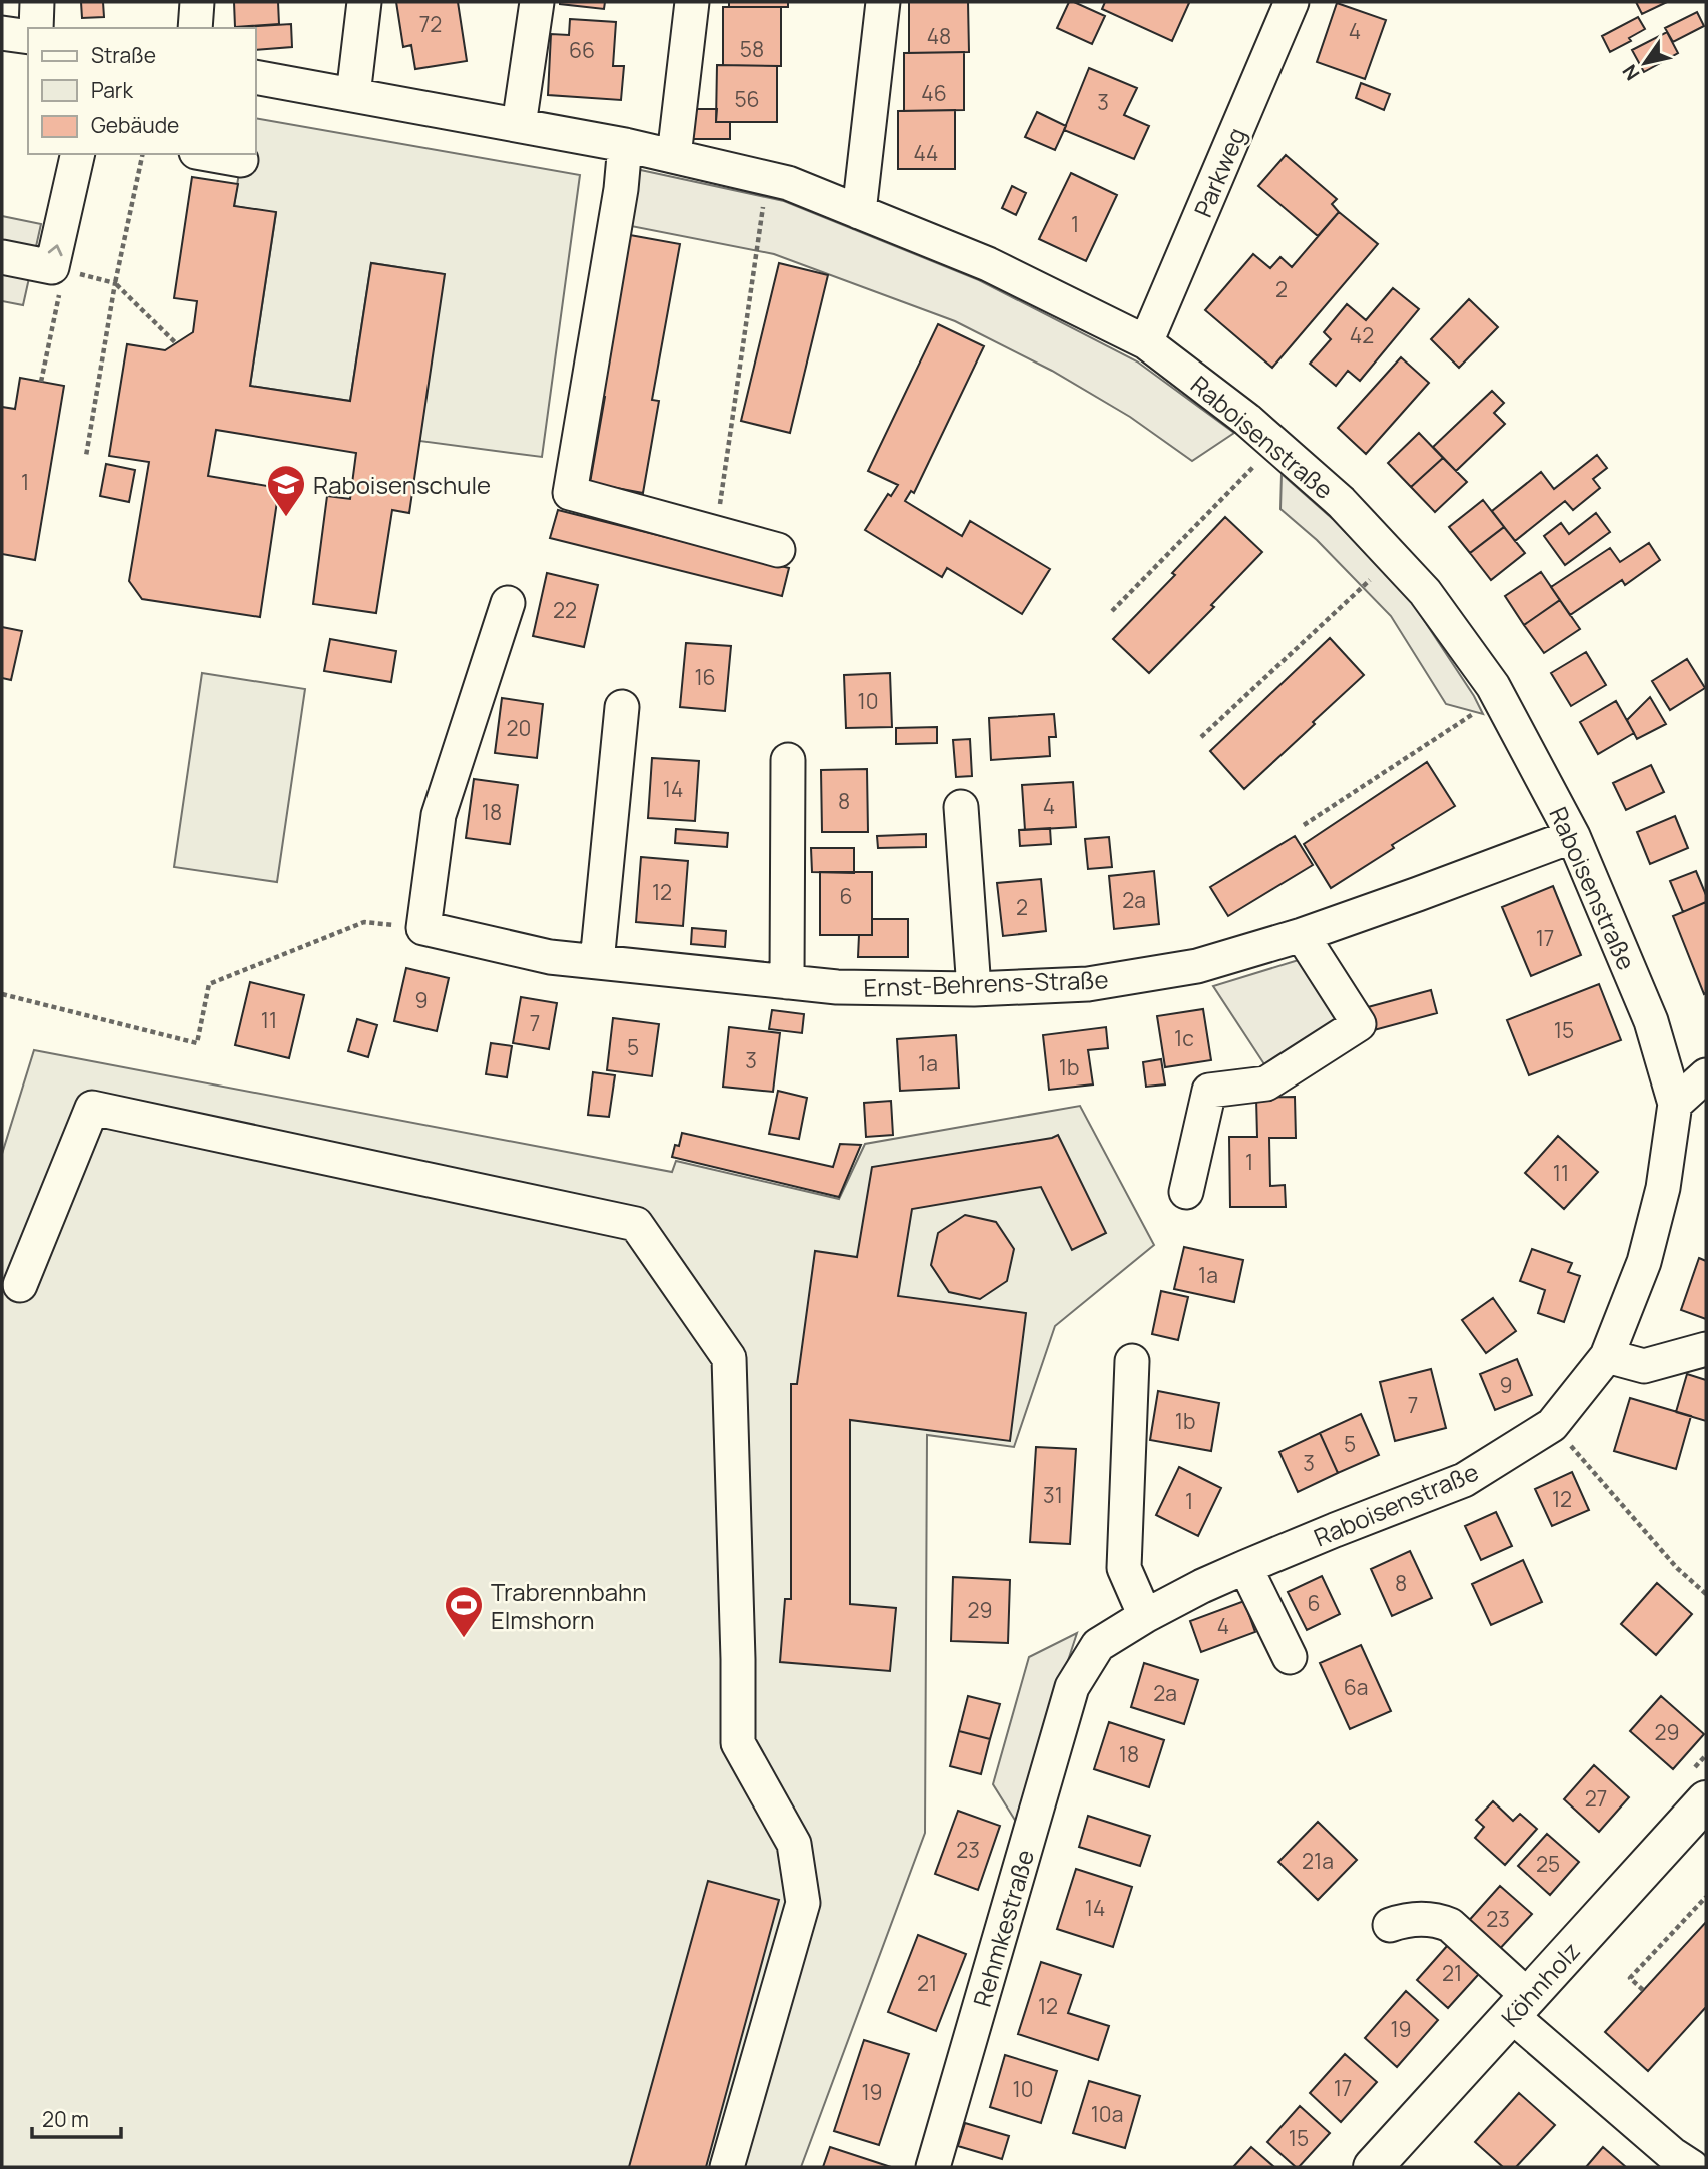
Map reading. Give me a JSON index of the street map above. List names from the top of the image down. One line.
{"streets":{"main road":["Köhnholz"],"street":["Parkweg","Raboisenstraße","Ernst-Behrens-Straße","Rehmkestraße"]},"crossings":[["Parkweg","Raboisenstraße"],["Raboisenstraße","Ernst-Behrens-Straße"],["Raboisenstraße","Rehmkestraße"]],"places":{"school or university":["Raboisenschule"],"sports":["Trabrennbahn Elmshorn"]},"house_numbers":["72","4","48","58","66","46","56","3","44","1","2","42","1","22","16","10","20","14","8","4","18","12","6","2a","2","17","9","11","7","15","1c","5","3","1a","1b","1","11","1a","9","7","1b","5","3","31","12","1","8","6","29","4","6a","2a","29","18","27","23","21a","25","14","23","21","21","12","19","17","10","19","10a","15"],"legend":["Straße","Park","Gebäude"],"scale_bar":"20 m","north":"bottom left"}
